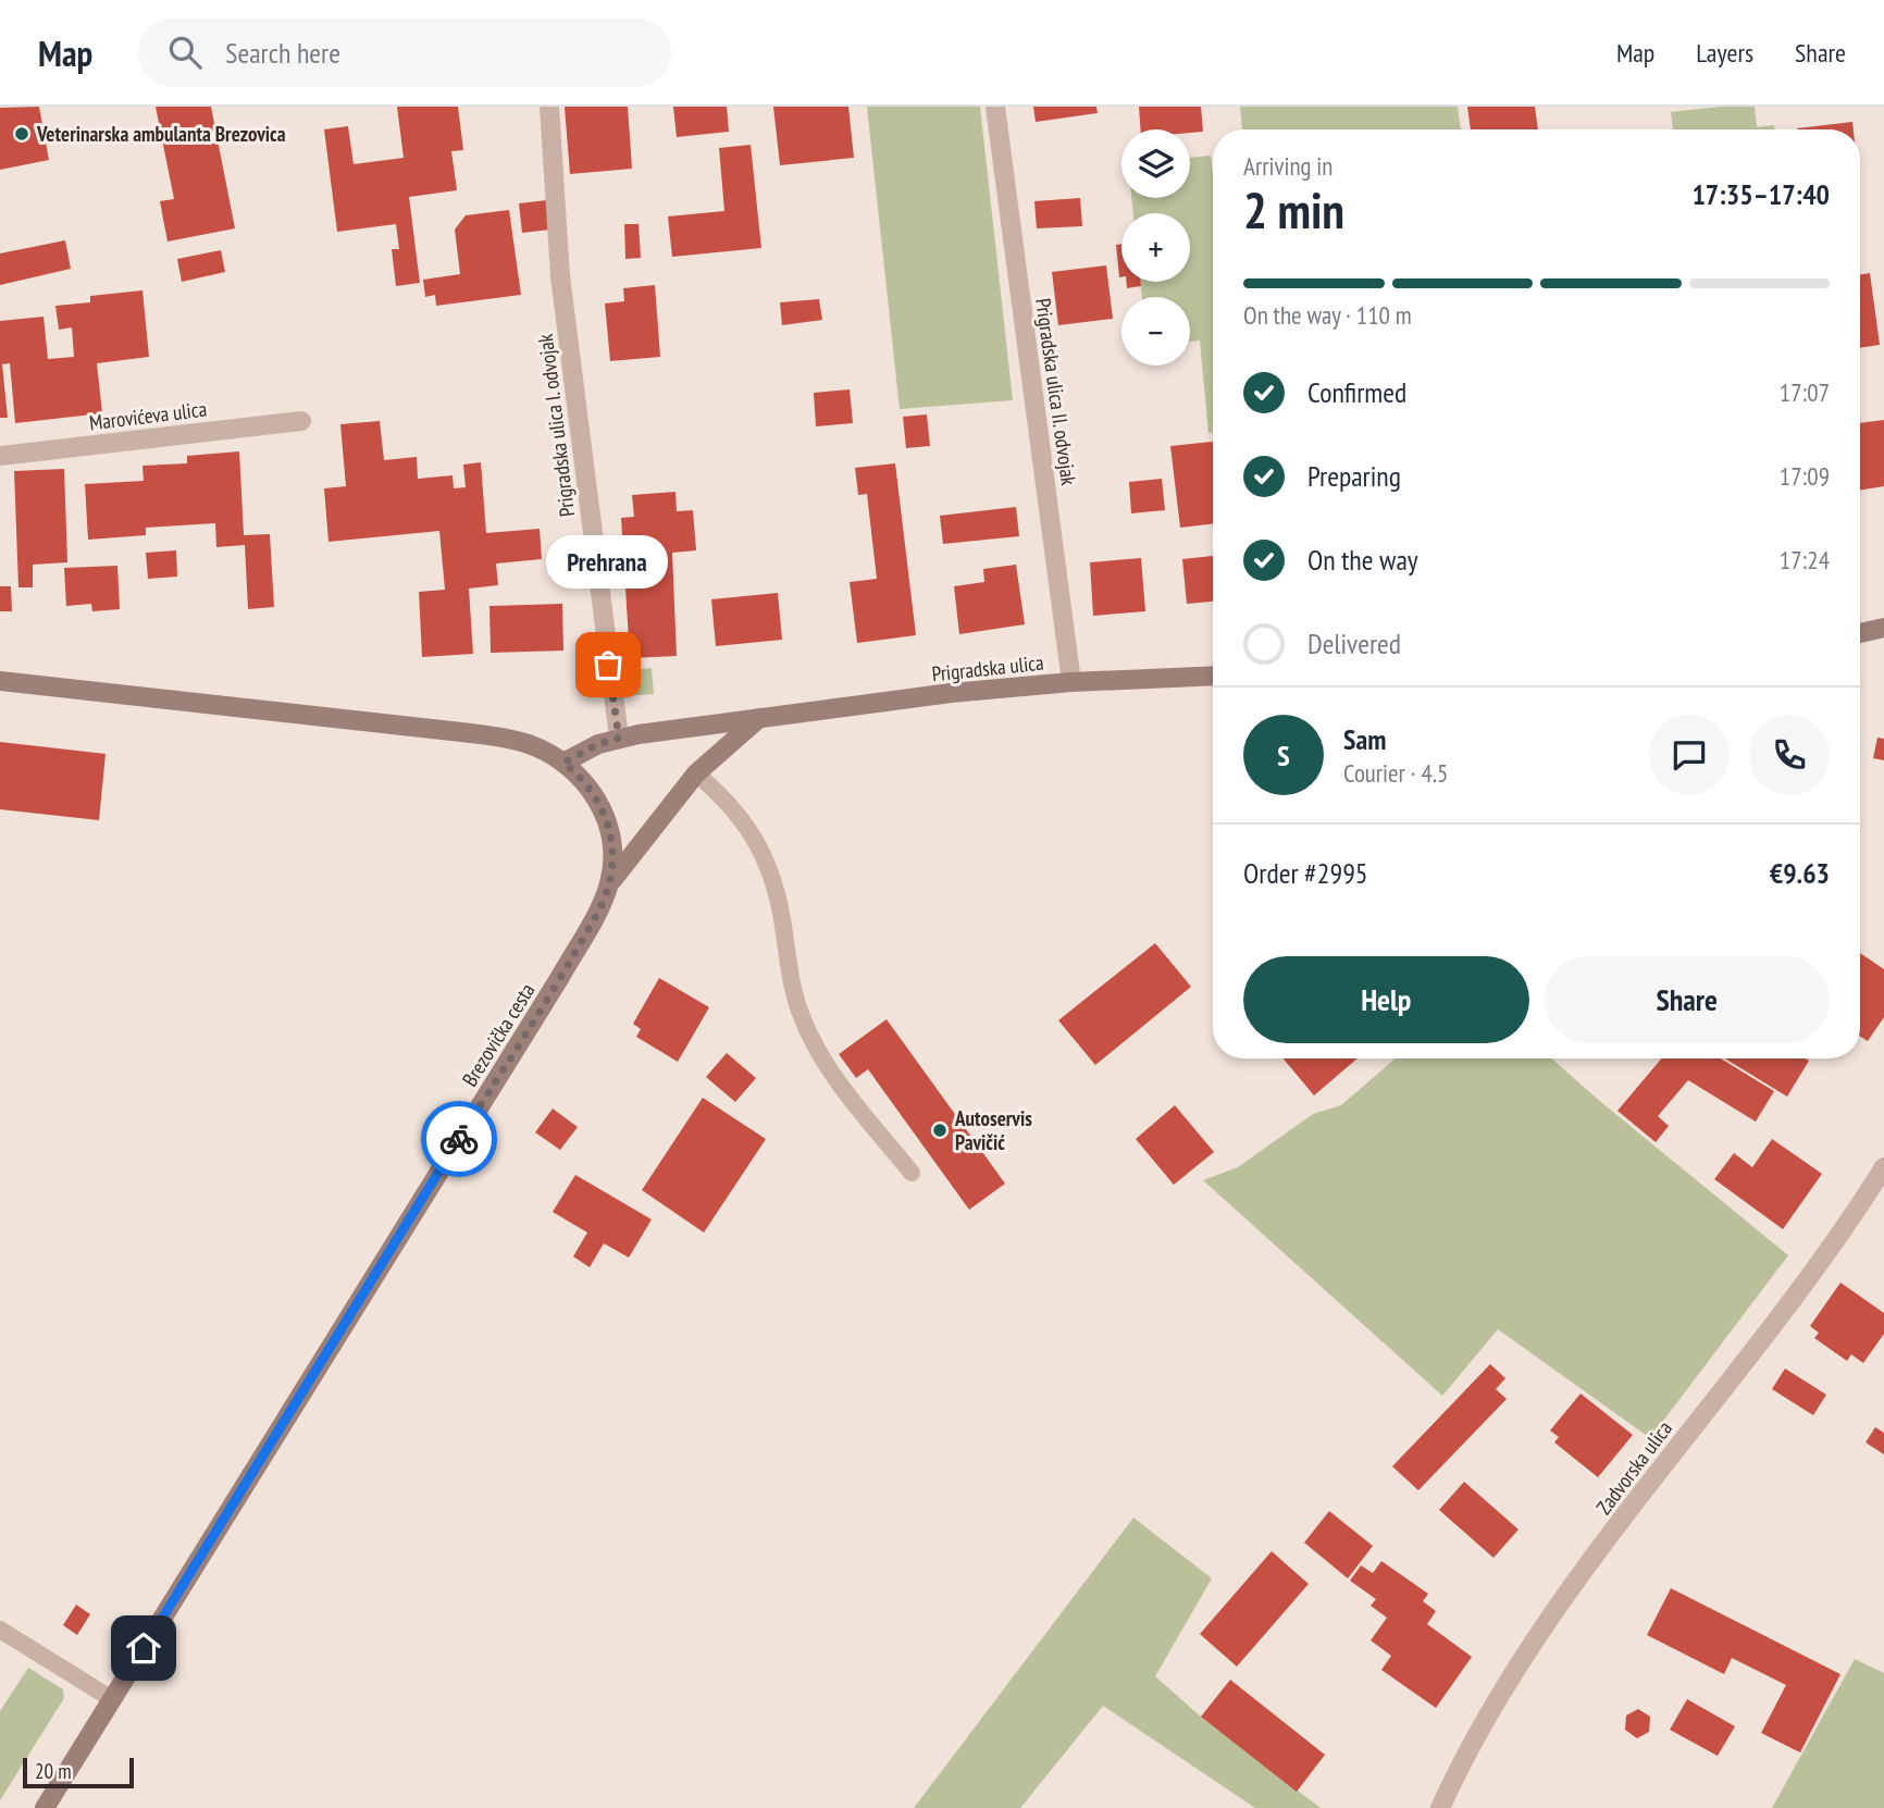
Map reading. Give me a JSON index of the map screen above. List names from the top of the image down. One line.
{"streets":{"main road":["Prigradska ulica","Brezovička cesta"],"street":["Prigradska ulica II. odvojak","Marovićeva ulica","Prigradska ulica I. odvojak","Zadvorska ulica"]},"crossings":[["Prigradska ulica II. odvojak","Prigradska ulica"],["Prigradska ulica I. odvojak","Prigradska ulica"],["Prigradska ulica","Brezovička cesta"]],"places":["Veterinarska ambulanta Brezovica","Prehrana","Autoservis Pavičić"],"scale_bar":"20 m","page":{"header":"Map","search":"Search here","nav":["Map","Layers","Share"],"map_buttons":["+","−"],"heading":["2 min","Arriving in","17:35–17:40"],"panel":["Sam","Courier · 4.5","Order #2995","€9.63"],"bar":"On the way · 110 m","list":[["Confirmed","17:07"],["Preparing","17:09"],["On the way","17:24"],"Delivered"],"bubble":"Prehrana","round":"S","buttons":["Help","Share"],"scale":"20 m"}}
